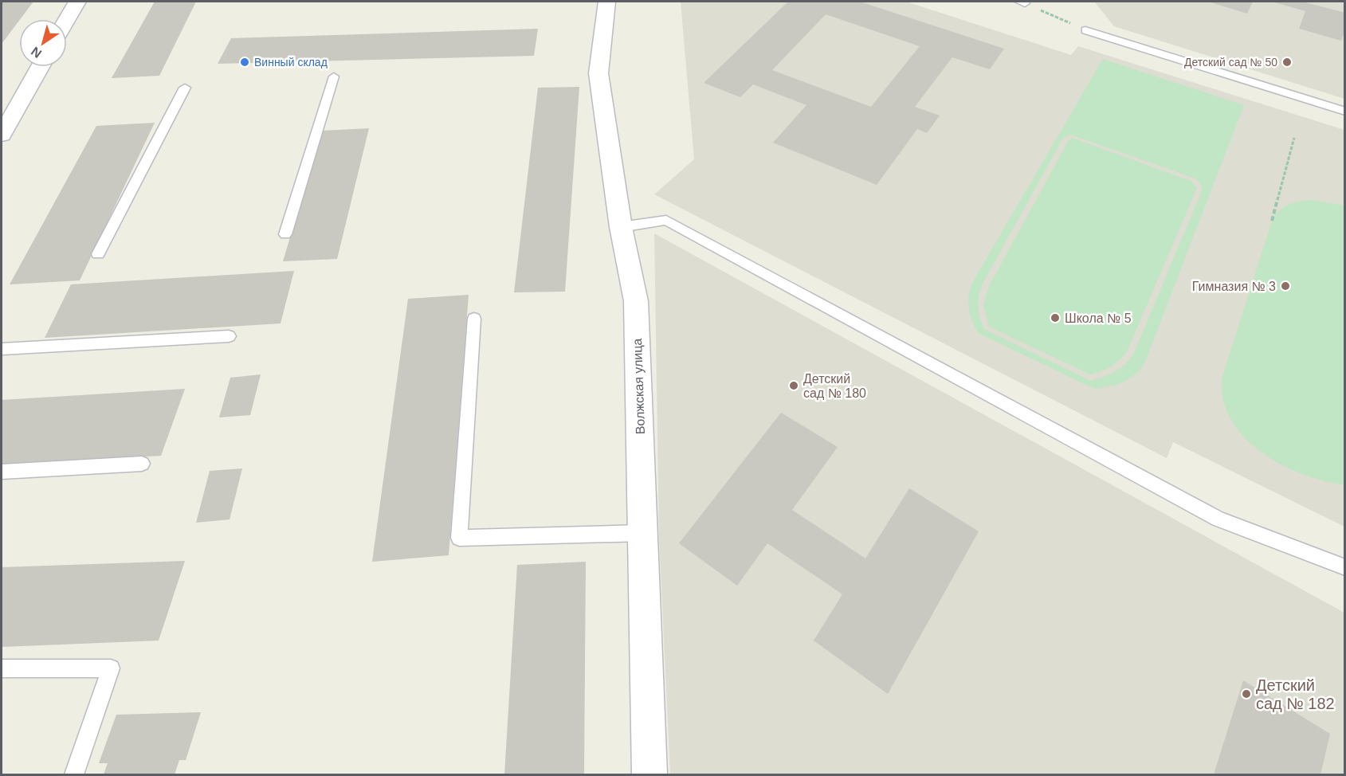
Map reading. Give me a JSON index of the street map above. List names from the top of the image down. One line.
{"streets":{"street":["Волжская улица"]},"places":["Винный склад","Детский сад № 50","Гимназия № 3","Школа № 5","Детский сад № 180","Детский сад № 182"],"north":"bottom left"}
